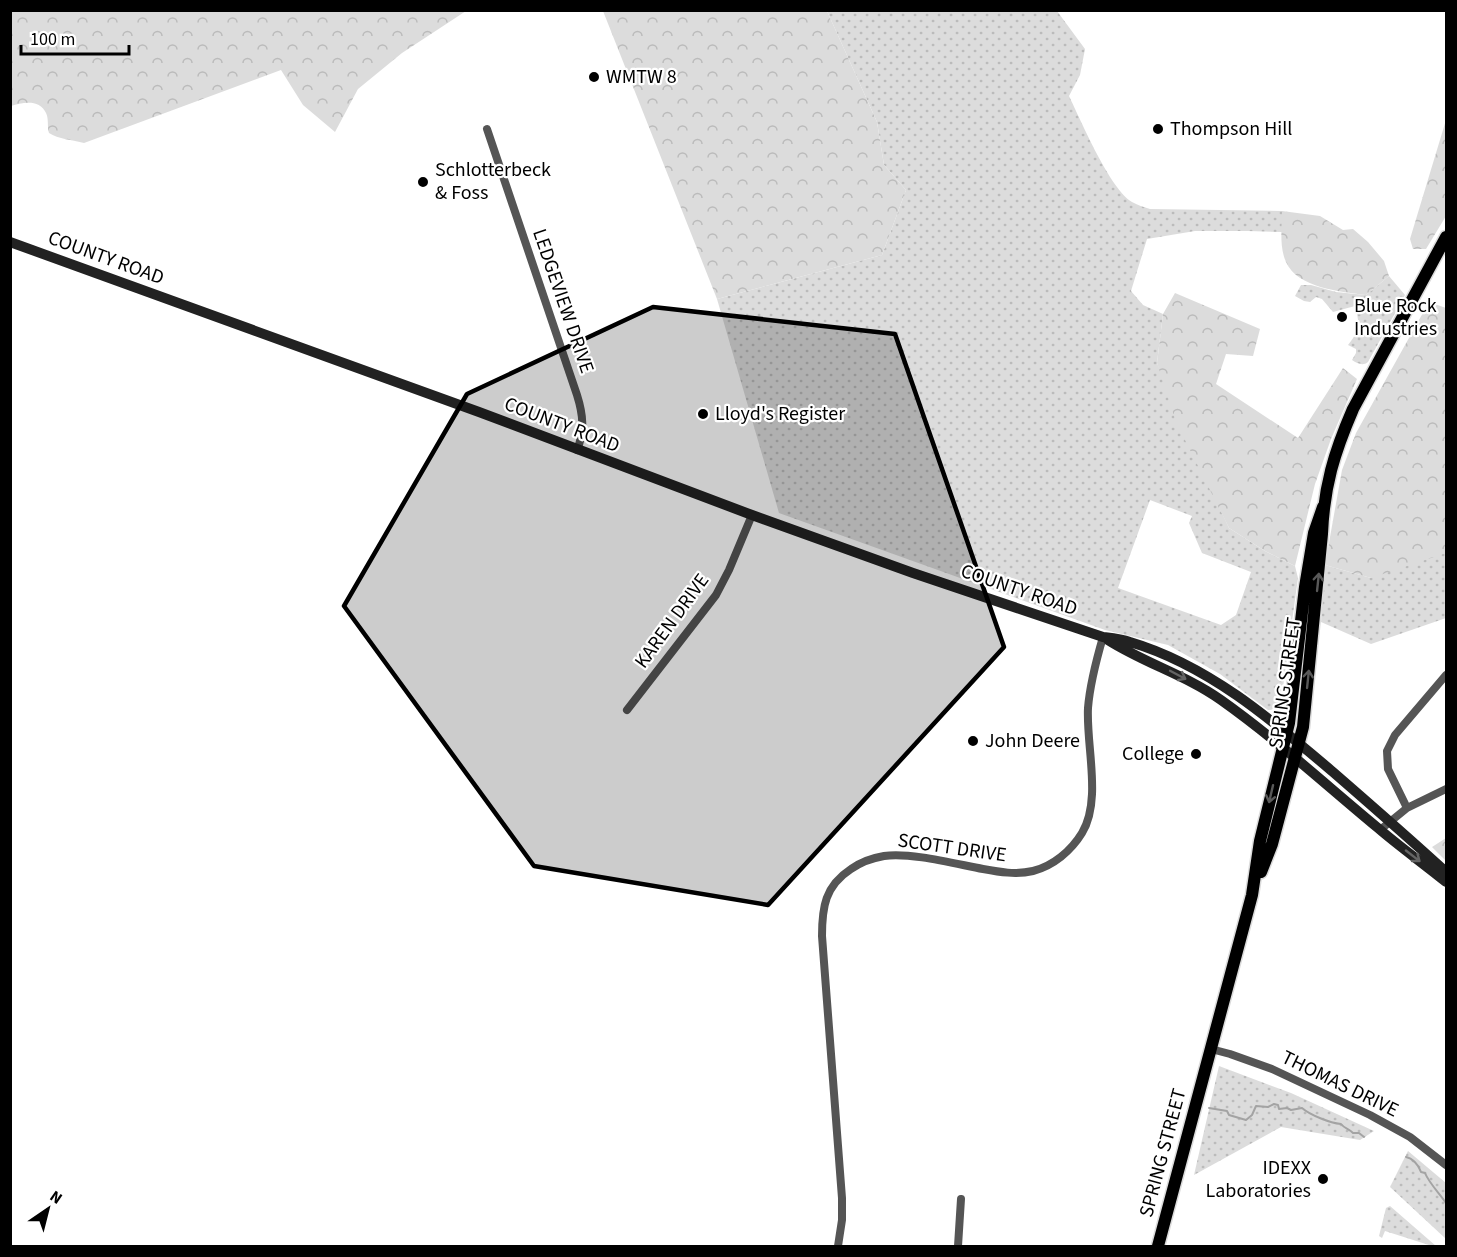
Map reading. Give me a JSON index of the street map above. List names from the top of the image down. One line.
{"streets":{"main road":["COUNTY ROAD","SPRING STREET"],"street":["LEDGEVIEW DRIVE","KAREN DRIVE","SCOTT DRIVE","THOMAS DRIVE"]},"crossings":[["COUNTY ROAD","LEDGEVIEW DRIVE"],["COUNTY ROAD","KAREN DRIVE"],["COUNTY ROAD","SPRING STREET"],["COUNTY ROAD","SCOTT DRIVE"],["SPRING STREET","THOMAS DRIVE"]],"places":["WMTW 8","Thompson Hill","Schlotterbeck & Foss","Blue Rock Industries","Lloyd's Register","John Deere","College","IDEXX Laboratories"],"scale_bar":"100 m","north":"top right"}
